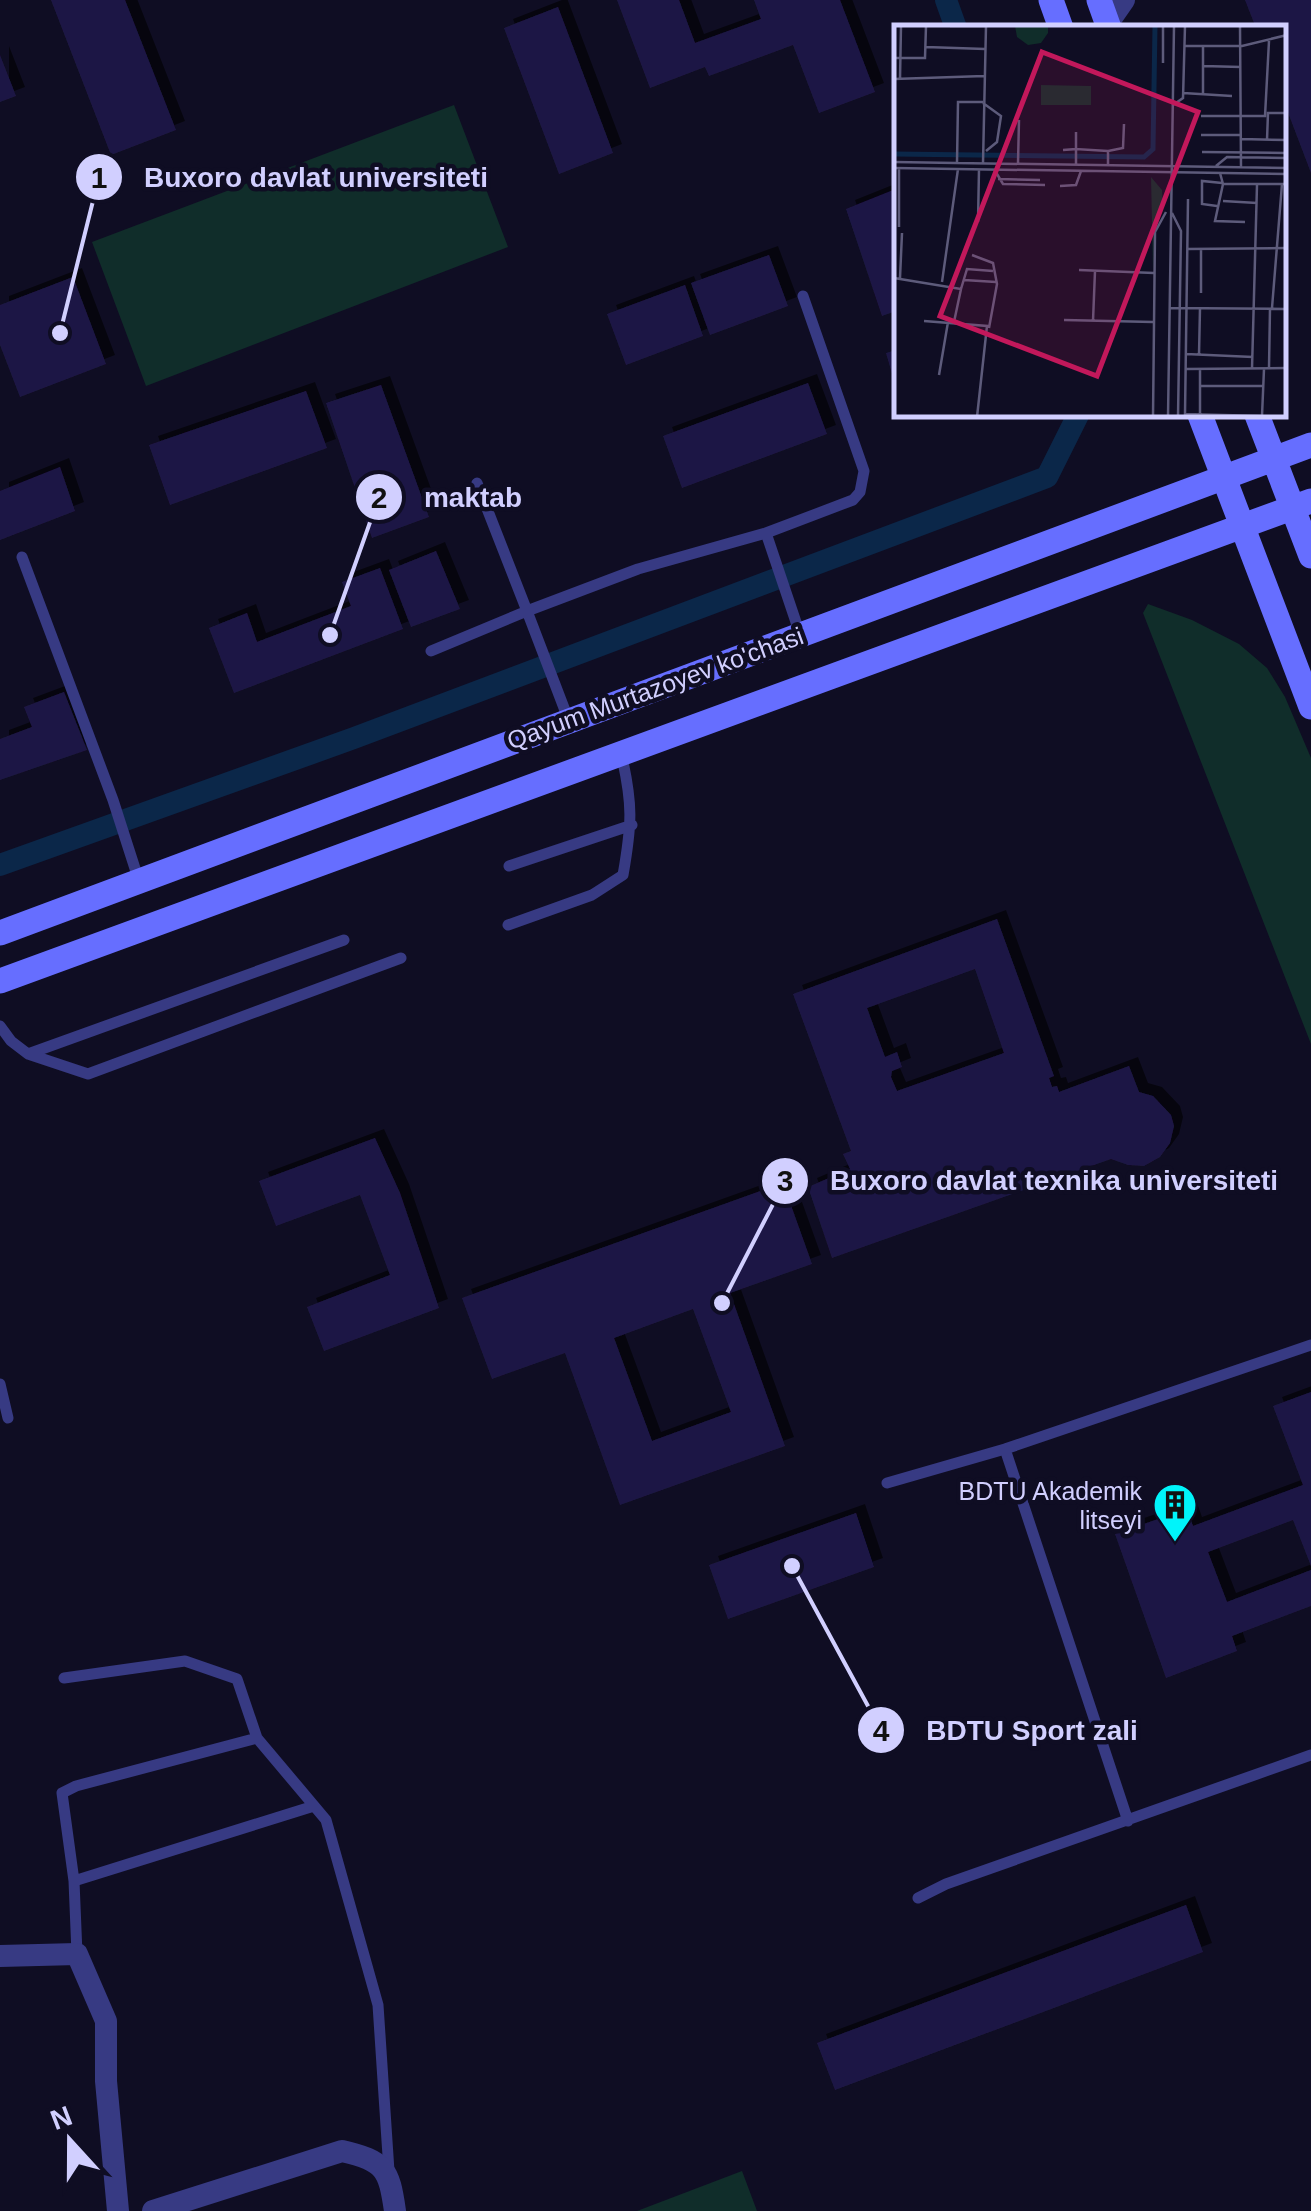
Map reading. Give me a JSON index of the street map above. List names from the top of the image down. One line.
{"streets":{"street":["Qayum Murtazoyev ko'chasi"]},"places":{"other":["Buxoro davlat universiteti","maktab","Buxoro davlat texnika universiteti","BDTU Sport zali"],"building":["BDTU Akademik litseyi"]},"north":"top"}
